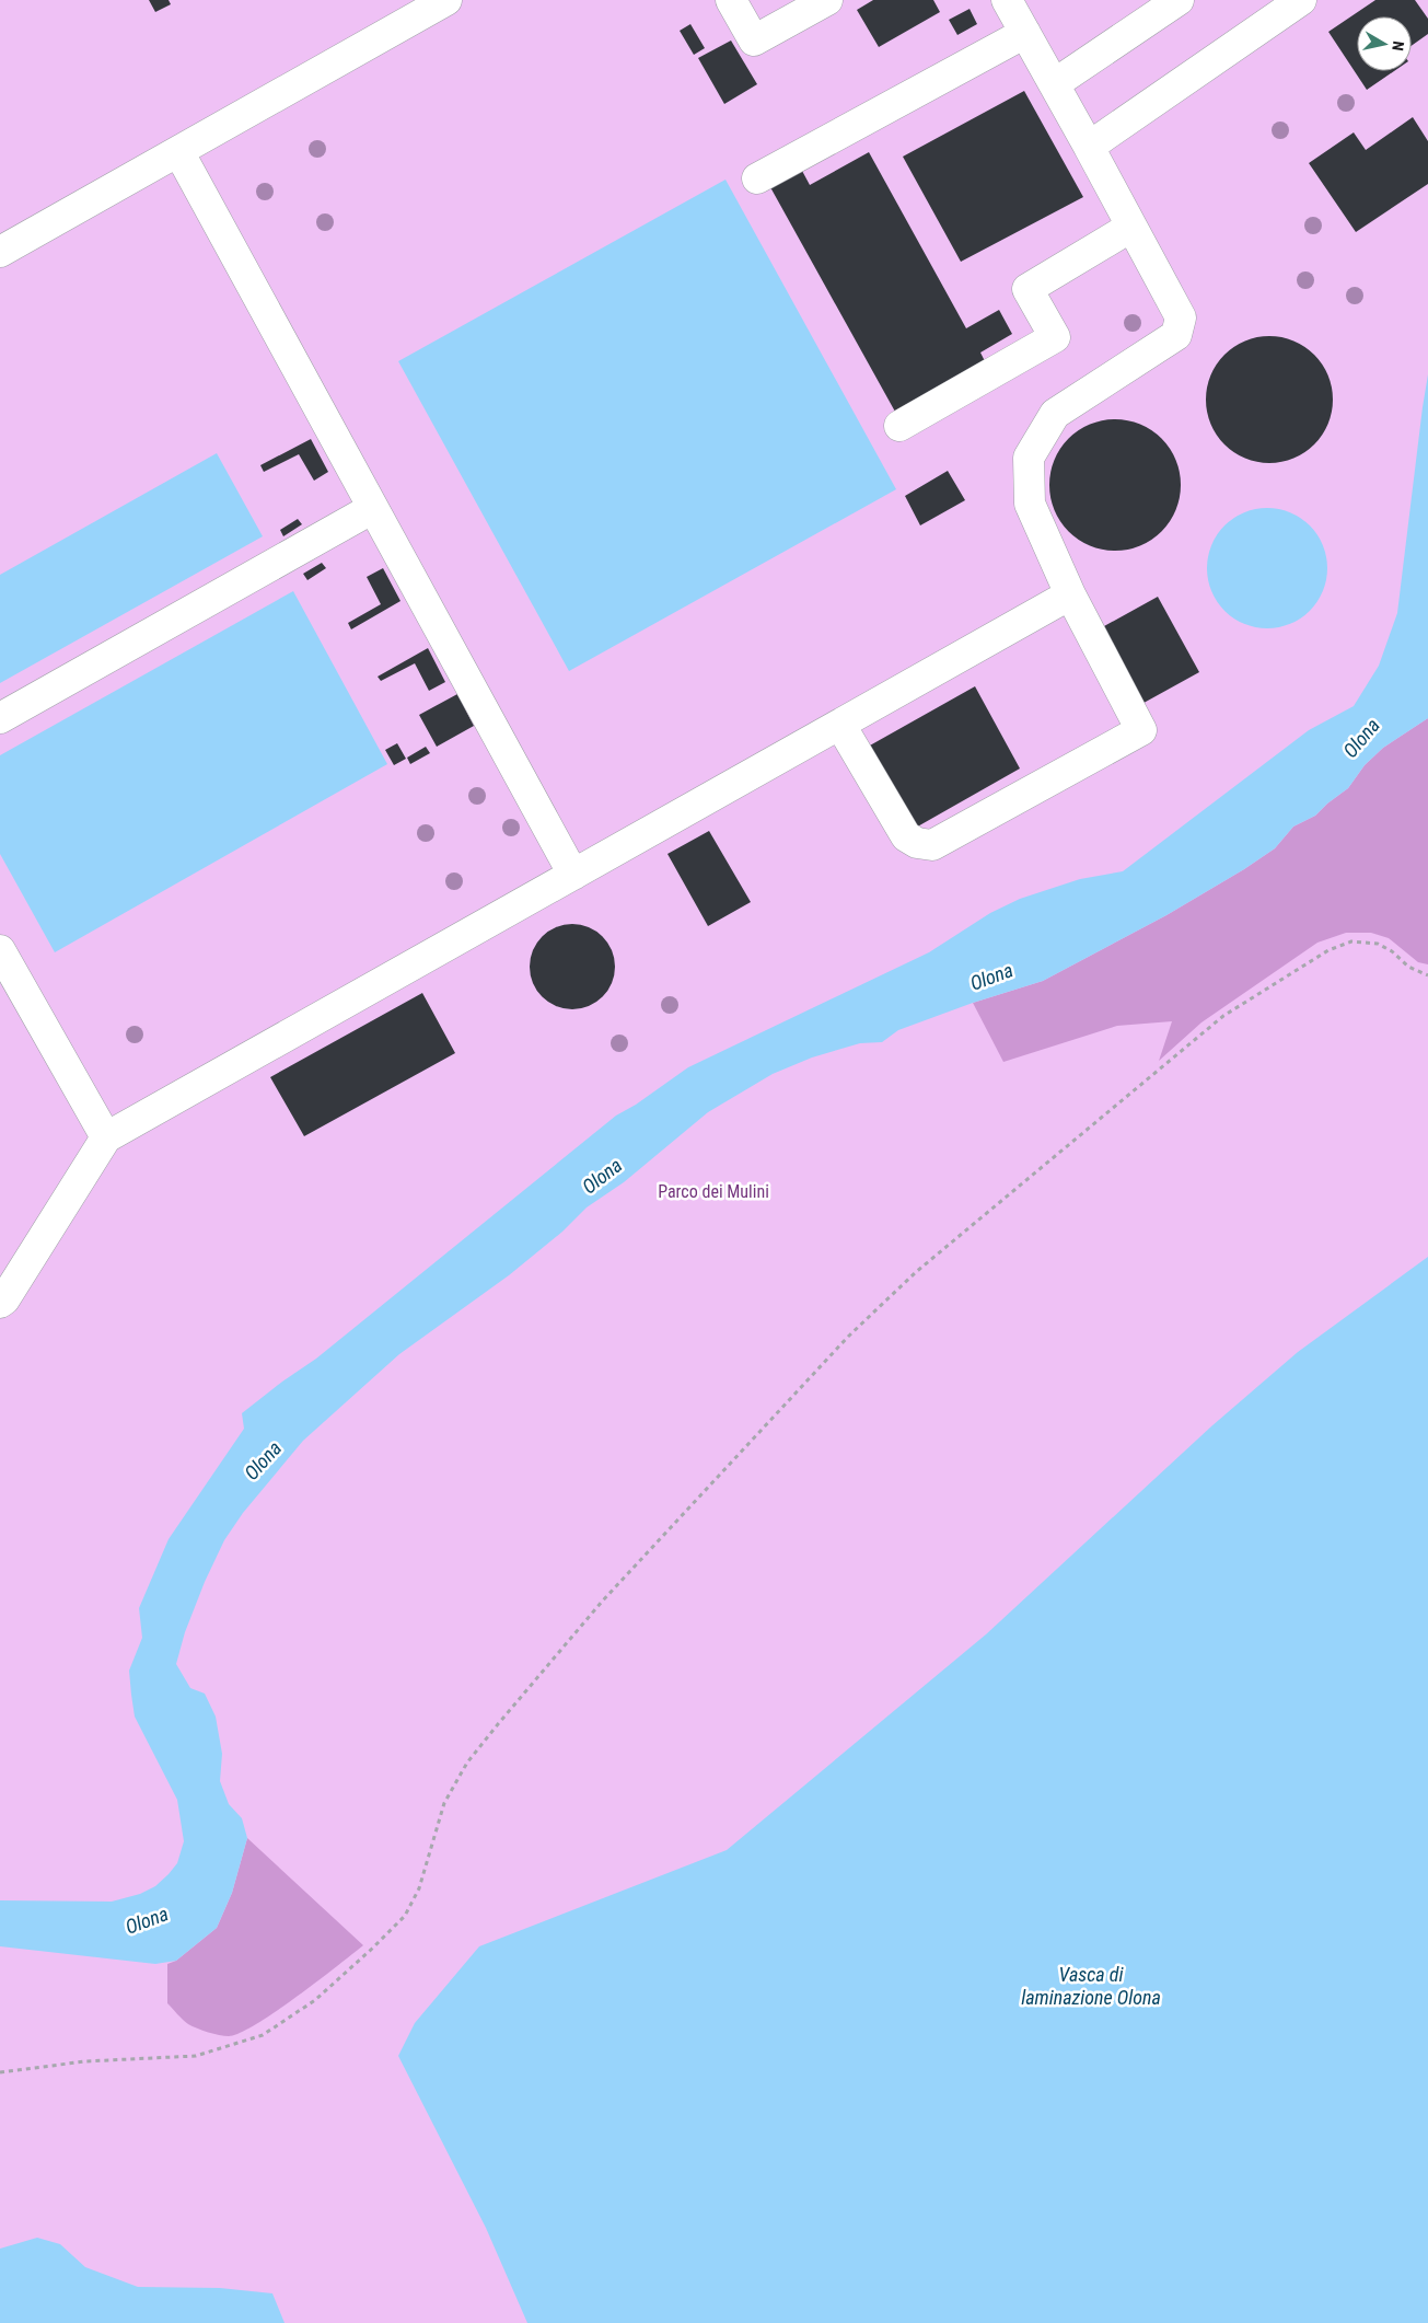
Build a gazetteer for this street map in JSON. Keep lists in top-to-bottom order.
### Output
{
  "water": ["Olona", "Vasca di laminazione Olona"],
  "parks": ["Parco dei Mulini"],
  "north": "right"
}
